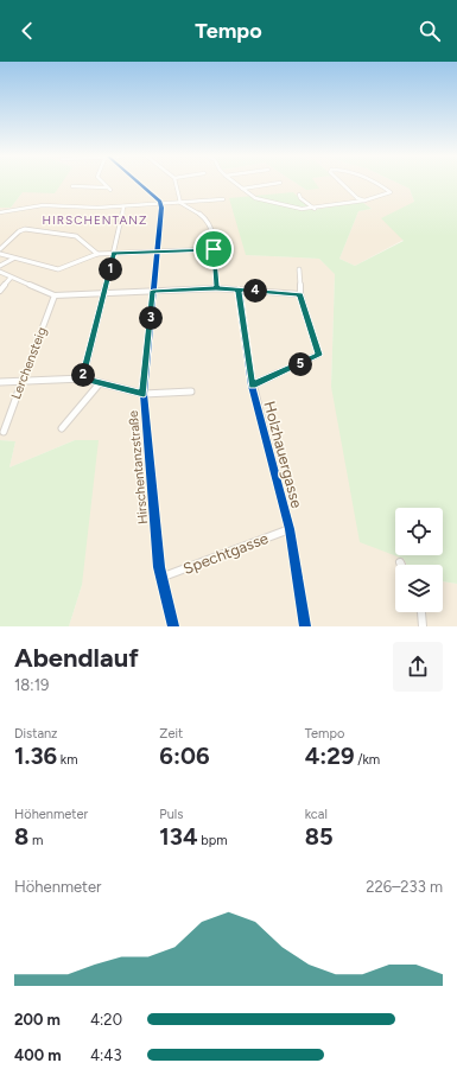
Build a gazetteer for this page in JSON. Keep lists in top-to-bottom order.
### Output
{
  "streets": {
    "street": [
      "Lerchensteig",
      "Holzhauergasse",
      "Hirschentanzstraße",
      "Spechtgasse"
    ]
  },
  "crossings": [
    ["Holzhauergasse", "Spechtgasse"],
    ["Hirschentanzstraße", "Spechtgasse"]
  ],
  "districts": ["HIRSCHENTANZ"],
  "page": {
    "header": "Tempo",
    "pins": [
      "1",
      "4",
      "3",
      "5",
      "2"
    ],
    "heading": ["Abendlauf", "18:19"],
    "stats": [
      ["Distanz", "1.36 km"],
      ["Zeit", "6:06"],
      ["Tempo", "4:29 /km"],
      ["Höhenmeter", "8 m"],
      ["Puls", "134 bpm"],
      ["kcal", "85"]
    ],
    "chart": ["Höhenmeter", "226–233 m"],
    "list": [
      {
        "name": "200 m",
        "note": "4:20"
      },
      {
        "name": "400 m",
        "note": "4:43"
      }
    ]
  }
}
